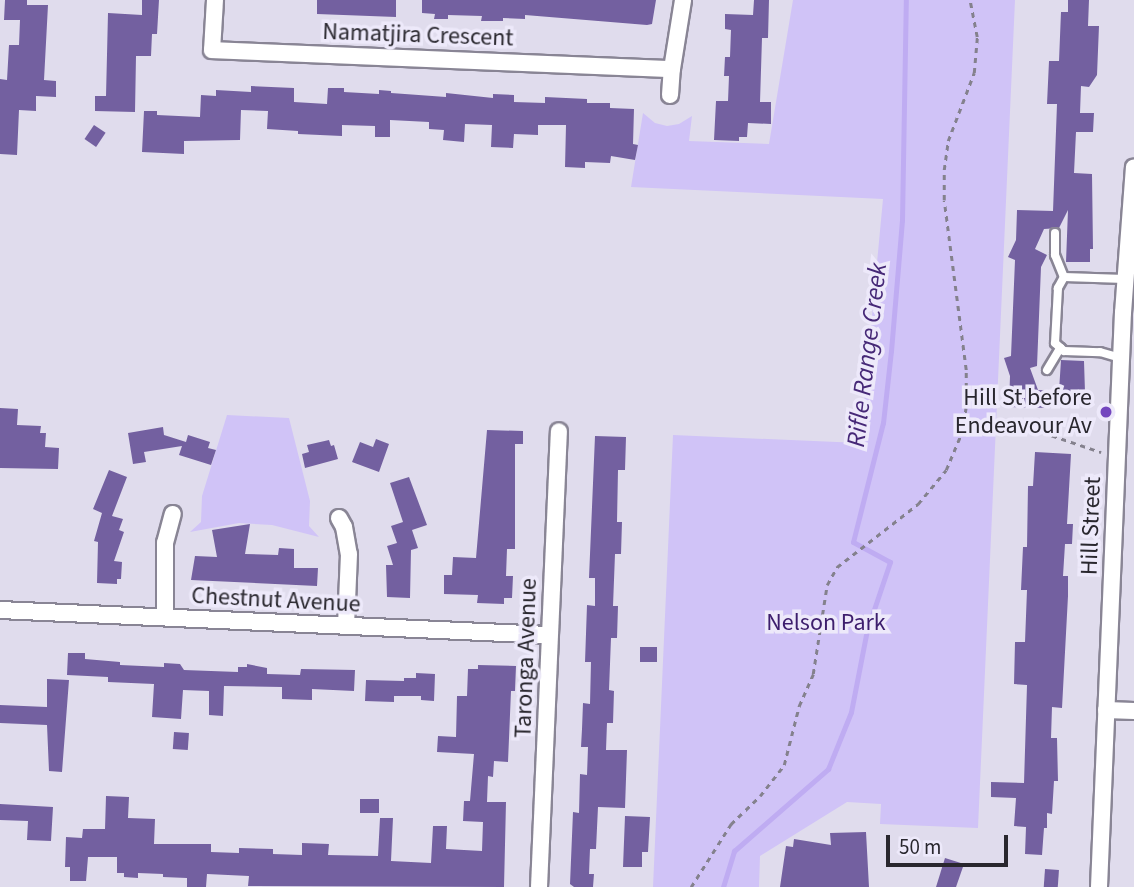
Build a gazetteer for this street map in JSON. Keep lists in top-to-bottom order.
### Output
{
  "streets": {
    "street": [
      "Namatjira Crescent",
      "Hill Street",
      "Chestnut Avenue",
      "Taronga Avenue"
    ]
  },
  "crossings": [
    ["Chestnut Avenue", "Taronga Avenue"]
  ],
  "water": ["Rifle Range Creek"],
  "parks": ["Nelson Park"],
  "places": ["Hill St before Endeavour Av"],
  "scale_bar": "50 m"
}
